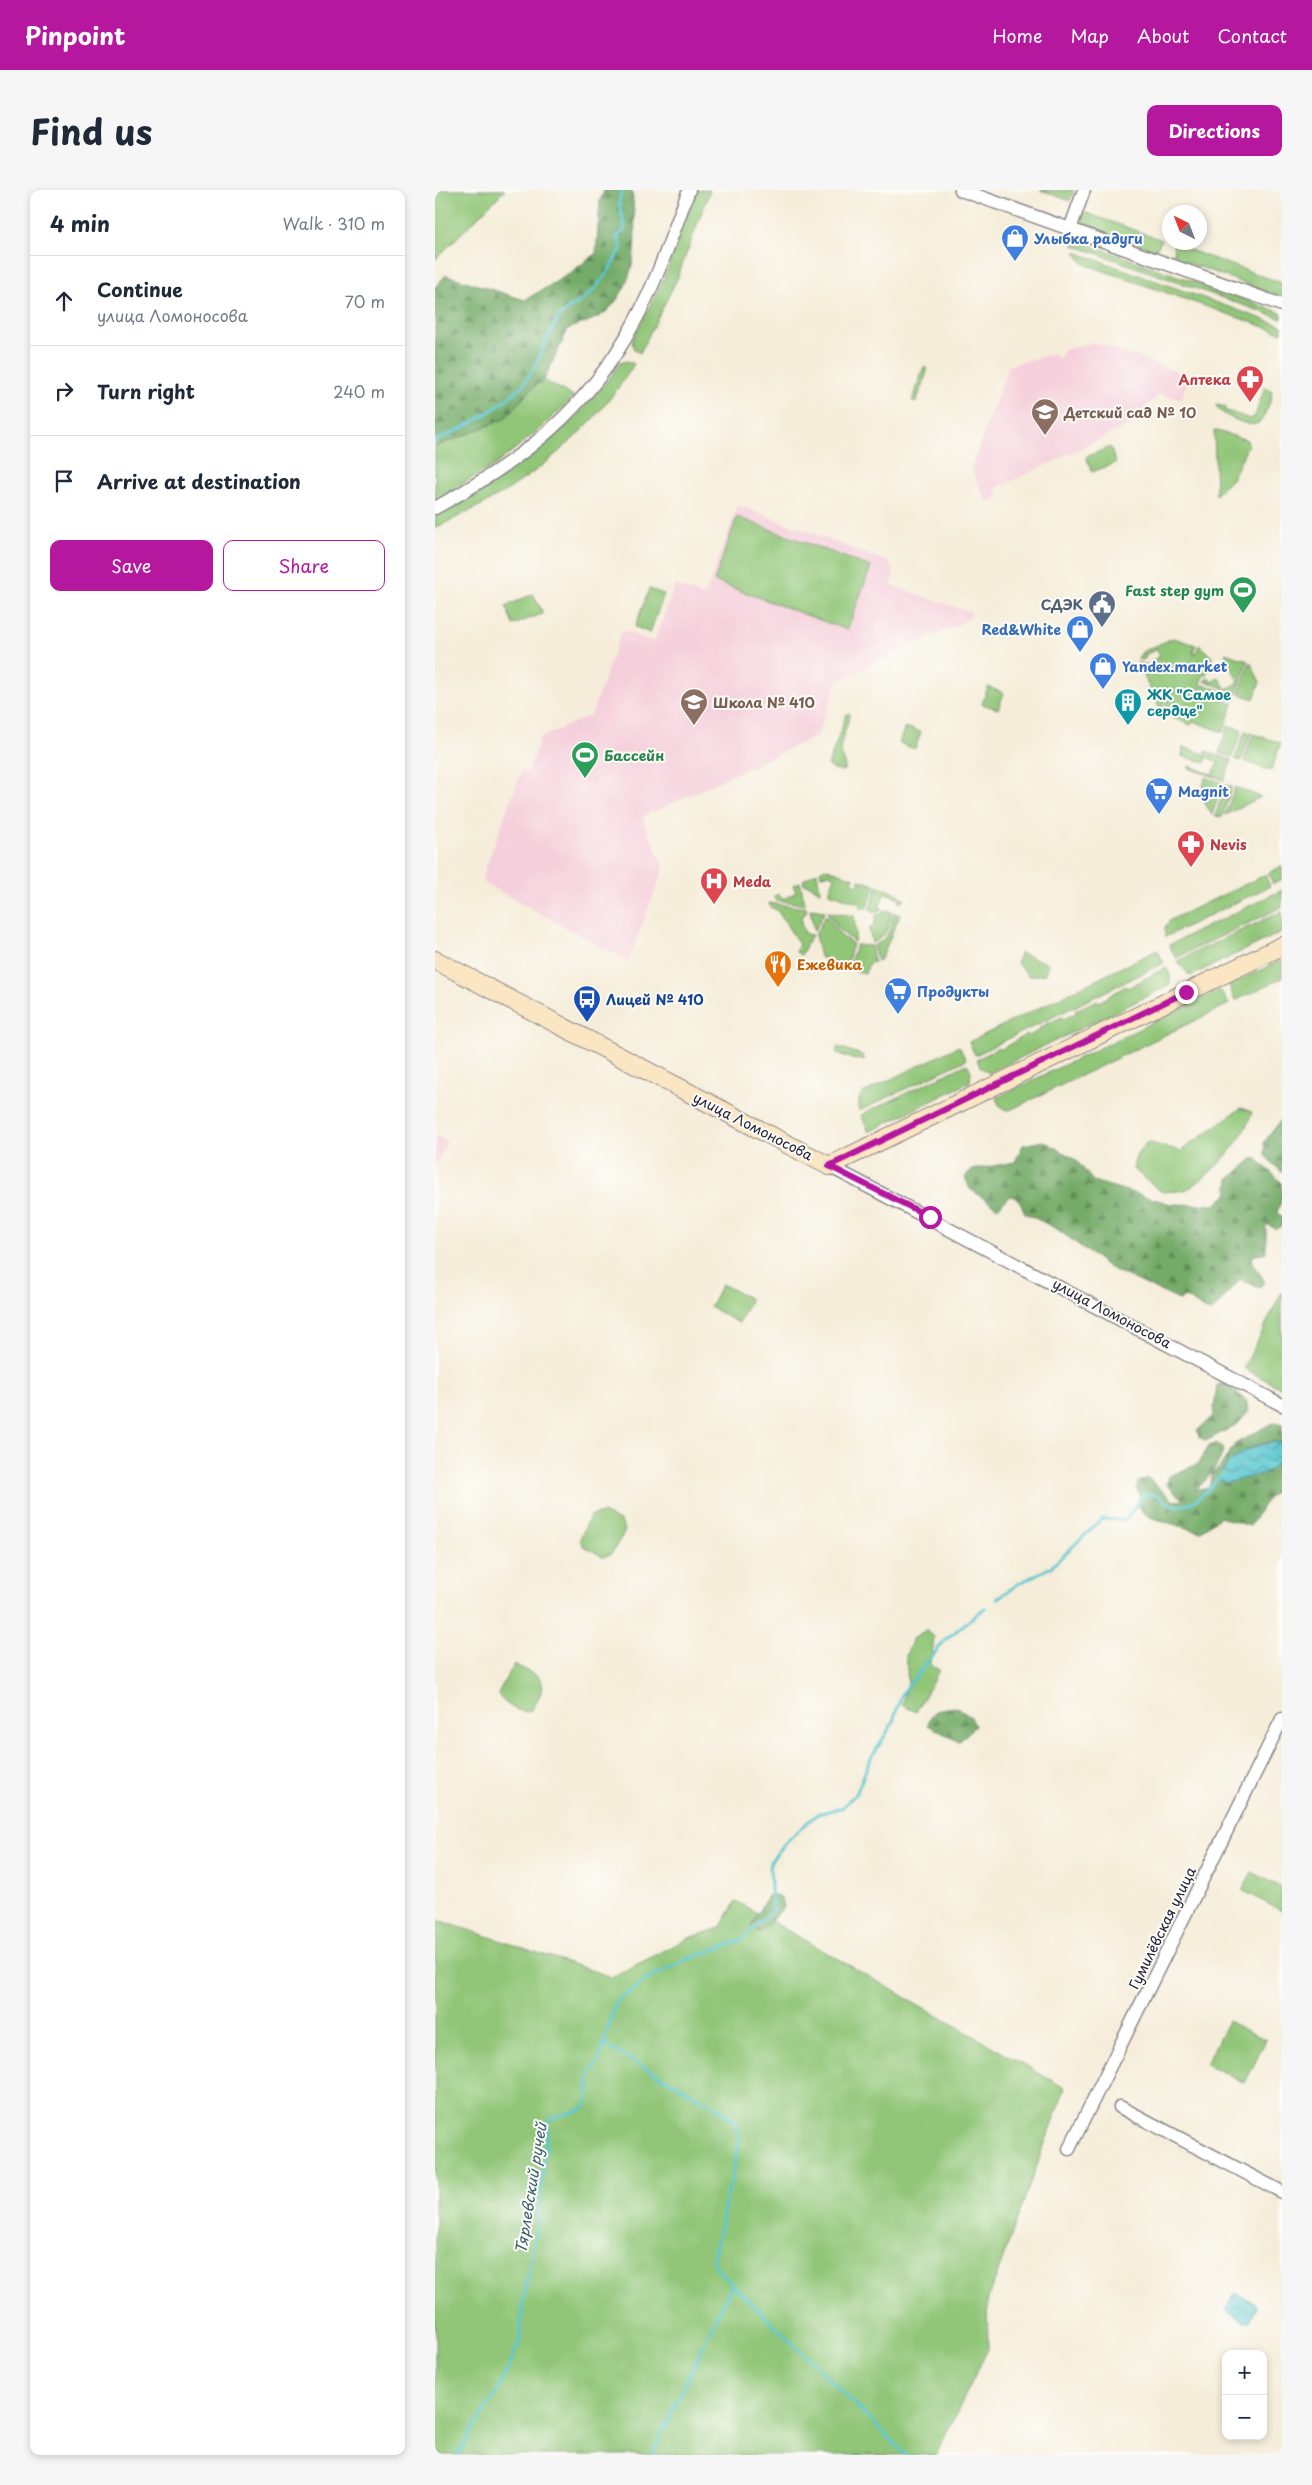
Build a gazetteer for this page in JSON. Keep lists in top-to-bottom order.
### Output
{
  "streets": {
    "street": ["улица Ломоносова", "Гумилёвская улица"]
  },
  "water": ["Тярлевский ручей"],
  "places": {
    "shop": ["Улыбка радуги", "Red&White", "Yandex.market"],
    "pharmacy": ["Аптека", "Nevis"],
    "school or university": ["Детский сад № 10", "Школа № 410"],
    "sports": ["Fast step gym", "Бассейн"],
    "public building": ["СДЭК"],
    "building": ["ЖК \"Самое сердце\""],
    "supermarket": ["Magnit", "Продукты"],
    "hospital": ["Meda"],
    "restaurant": ["Ежевика"],
    "bus stop": ["Лицей № 410"]
  },
  "north": "top left",
  "page": {
    "header": "Pinpoint",
    "nav": [
      "Home",
      "Map",
      "About",
      "Contact"
    ],
    "title": "Find us",
    "buttons": [
      "Directions",
      ["Save", "Share"]
    ],
    "heading": ["4 min", "Walk · 310 m"],
    "list": [
      ["Continue", "улица Ломоносова", "70 m"],
      ["Turn right", "240 m"],
      "Arrive at destination"
    ],
    "map_buttons": ["+", "−"]
  }
}
